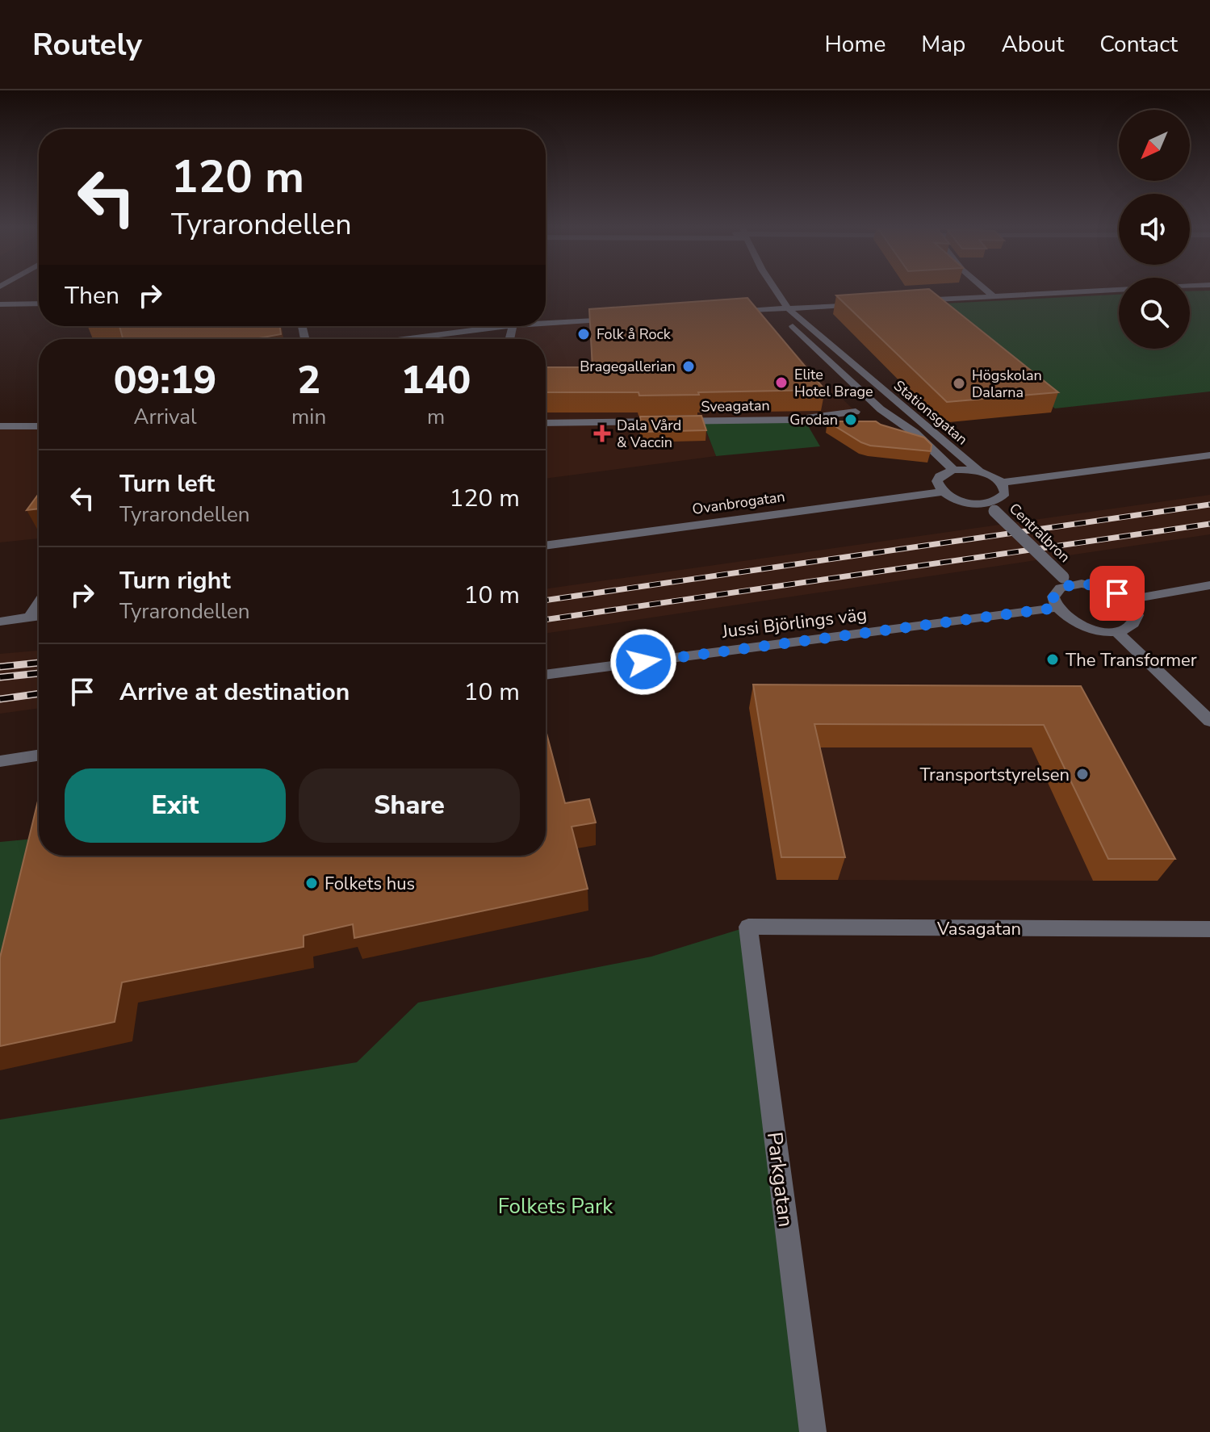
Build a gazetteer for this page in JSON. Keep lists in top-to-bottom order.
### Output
{
  "streets": {
    "street": [
      "Sveagatan",
      "Stationsgatan",
      "Ovanbrogatan",
      "Centralbron",
      "Jussi Björlings väg",
      "Vasagatan",
      "Parkgatan"
    ]
  },
  "crossings": [
    ["Vasagatan", "Parkgatan"]
  ],
  "parks": ["Folkets Park"],
  "places": {
    "other": [
      "Folk å Rock",
      "Bragegallerian",
      "Elite Hotel Brage",
      "Högskolan Dalarna",
      "Grodan",
      "The Transformer",
      "Transportstyrelsen",
      "Folkets hus"
    ],
    "health": ["Dala Vård & Vaccin"]
  },
  "north": "bottom left",
  "page": {
    "header": "Routely",
    "nav": [
      "Home",
      "Map",
      "About",
      "Contact"
    ],
    "turn": ["120 m", "Tyrarondellen"],
    "then": "Then",
    "eta": [
      "09:19",
      "Arrival",
      "2",
      "min",
      "140",
      "m"
    ],
    "list": [
      {
        "name": "Turn left",
        "note": "Tyrarondellen",
        "value": "120 m"
      },
      {
        "name": "Turn right",
        "note": "Tyrarondellen",
        "value": "10 m"
      },
      {
        "name": "Arrive at destination",
        "value": "10 m"
      }
    ],
    "buttons": ["Exit", "Share"]
  }
}
